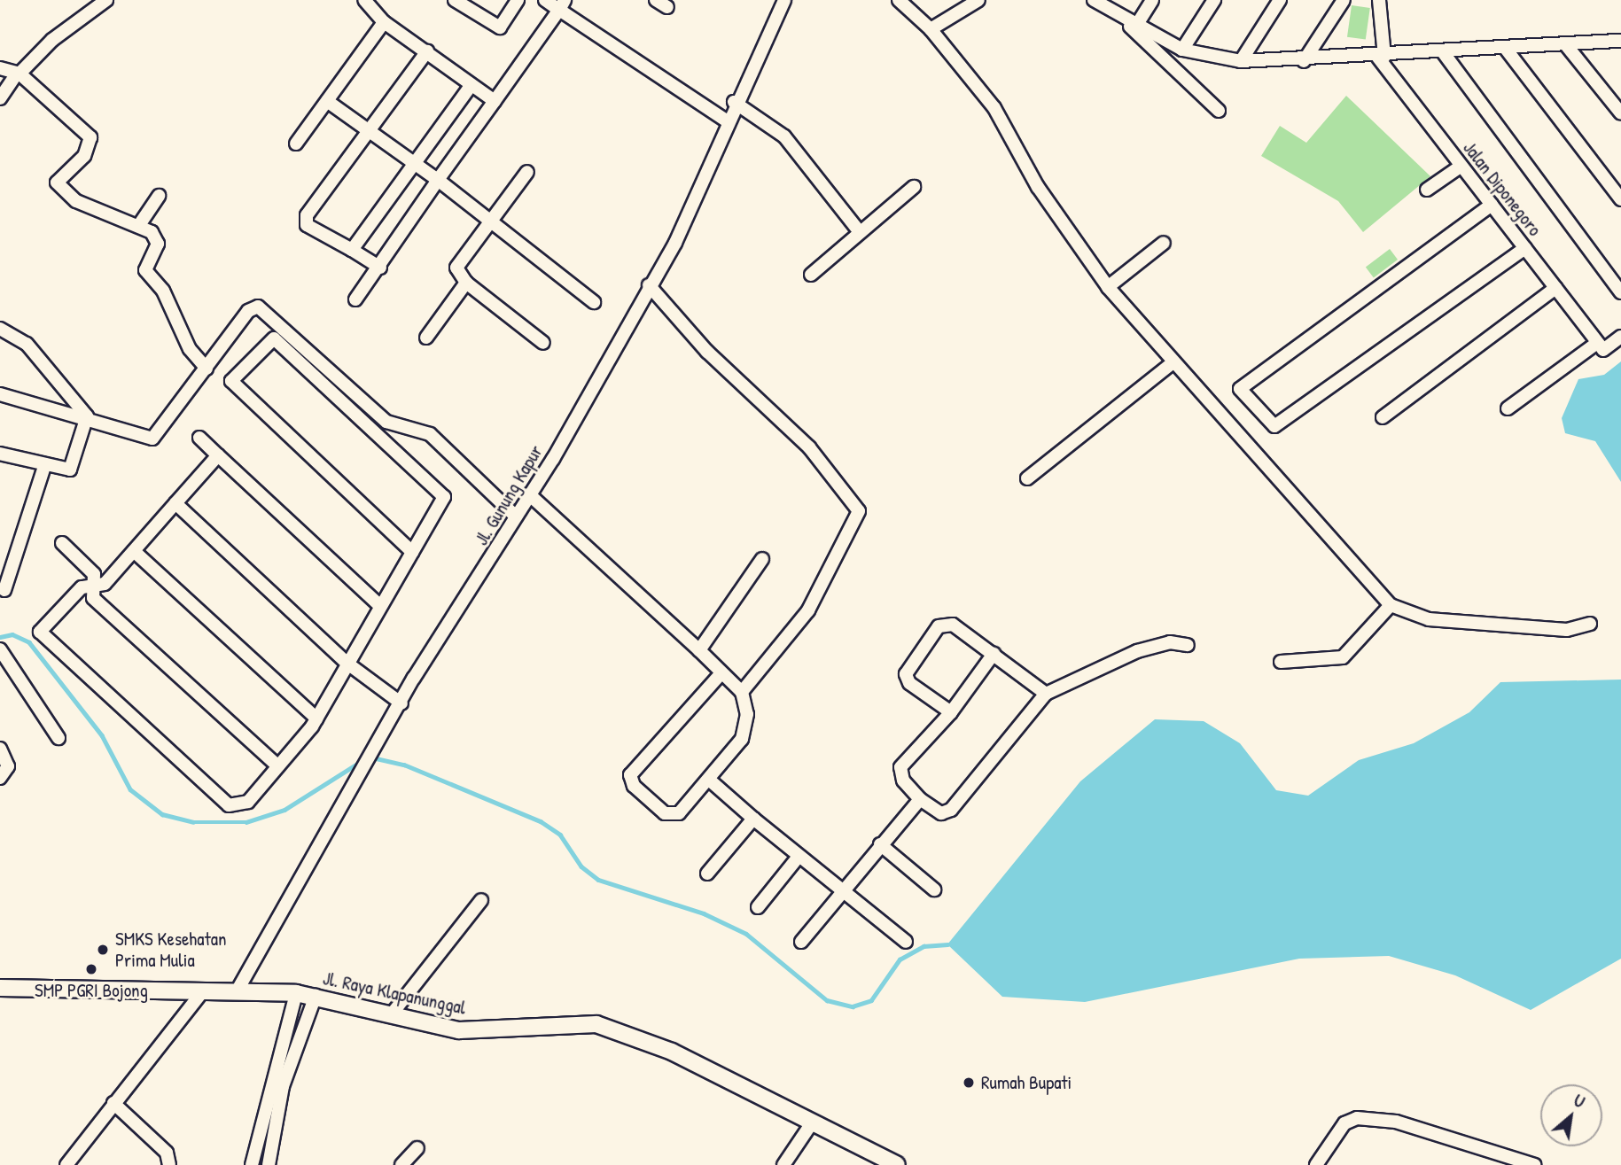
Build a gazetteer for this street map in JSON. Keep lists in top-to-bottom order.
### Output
{
  "streets": {
    "street": ["Jalan Diponegoro", "Jl. Gunung Kapur", "Jl. Raya Klapanunggal"]
  },
  "crossings": [
    ["Jl. Gunung Kapur", "Jl. Raya Klapanunggal"]
  ],
  "places": ["SMKS Kesehatan Prima Mulia", "SMP PGRI Bojong", "Rumah Bupati"],
  "north": "top right"
}
